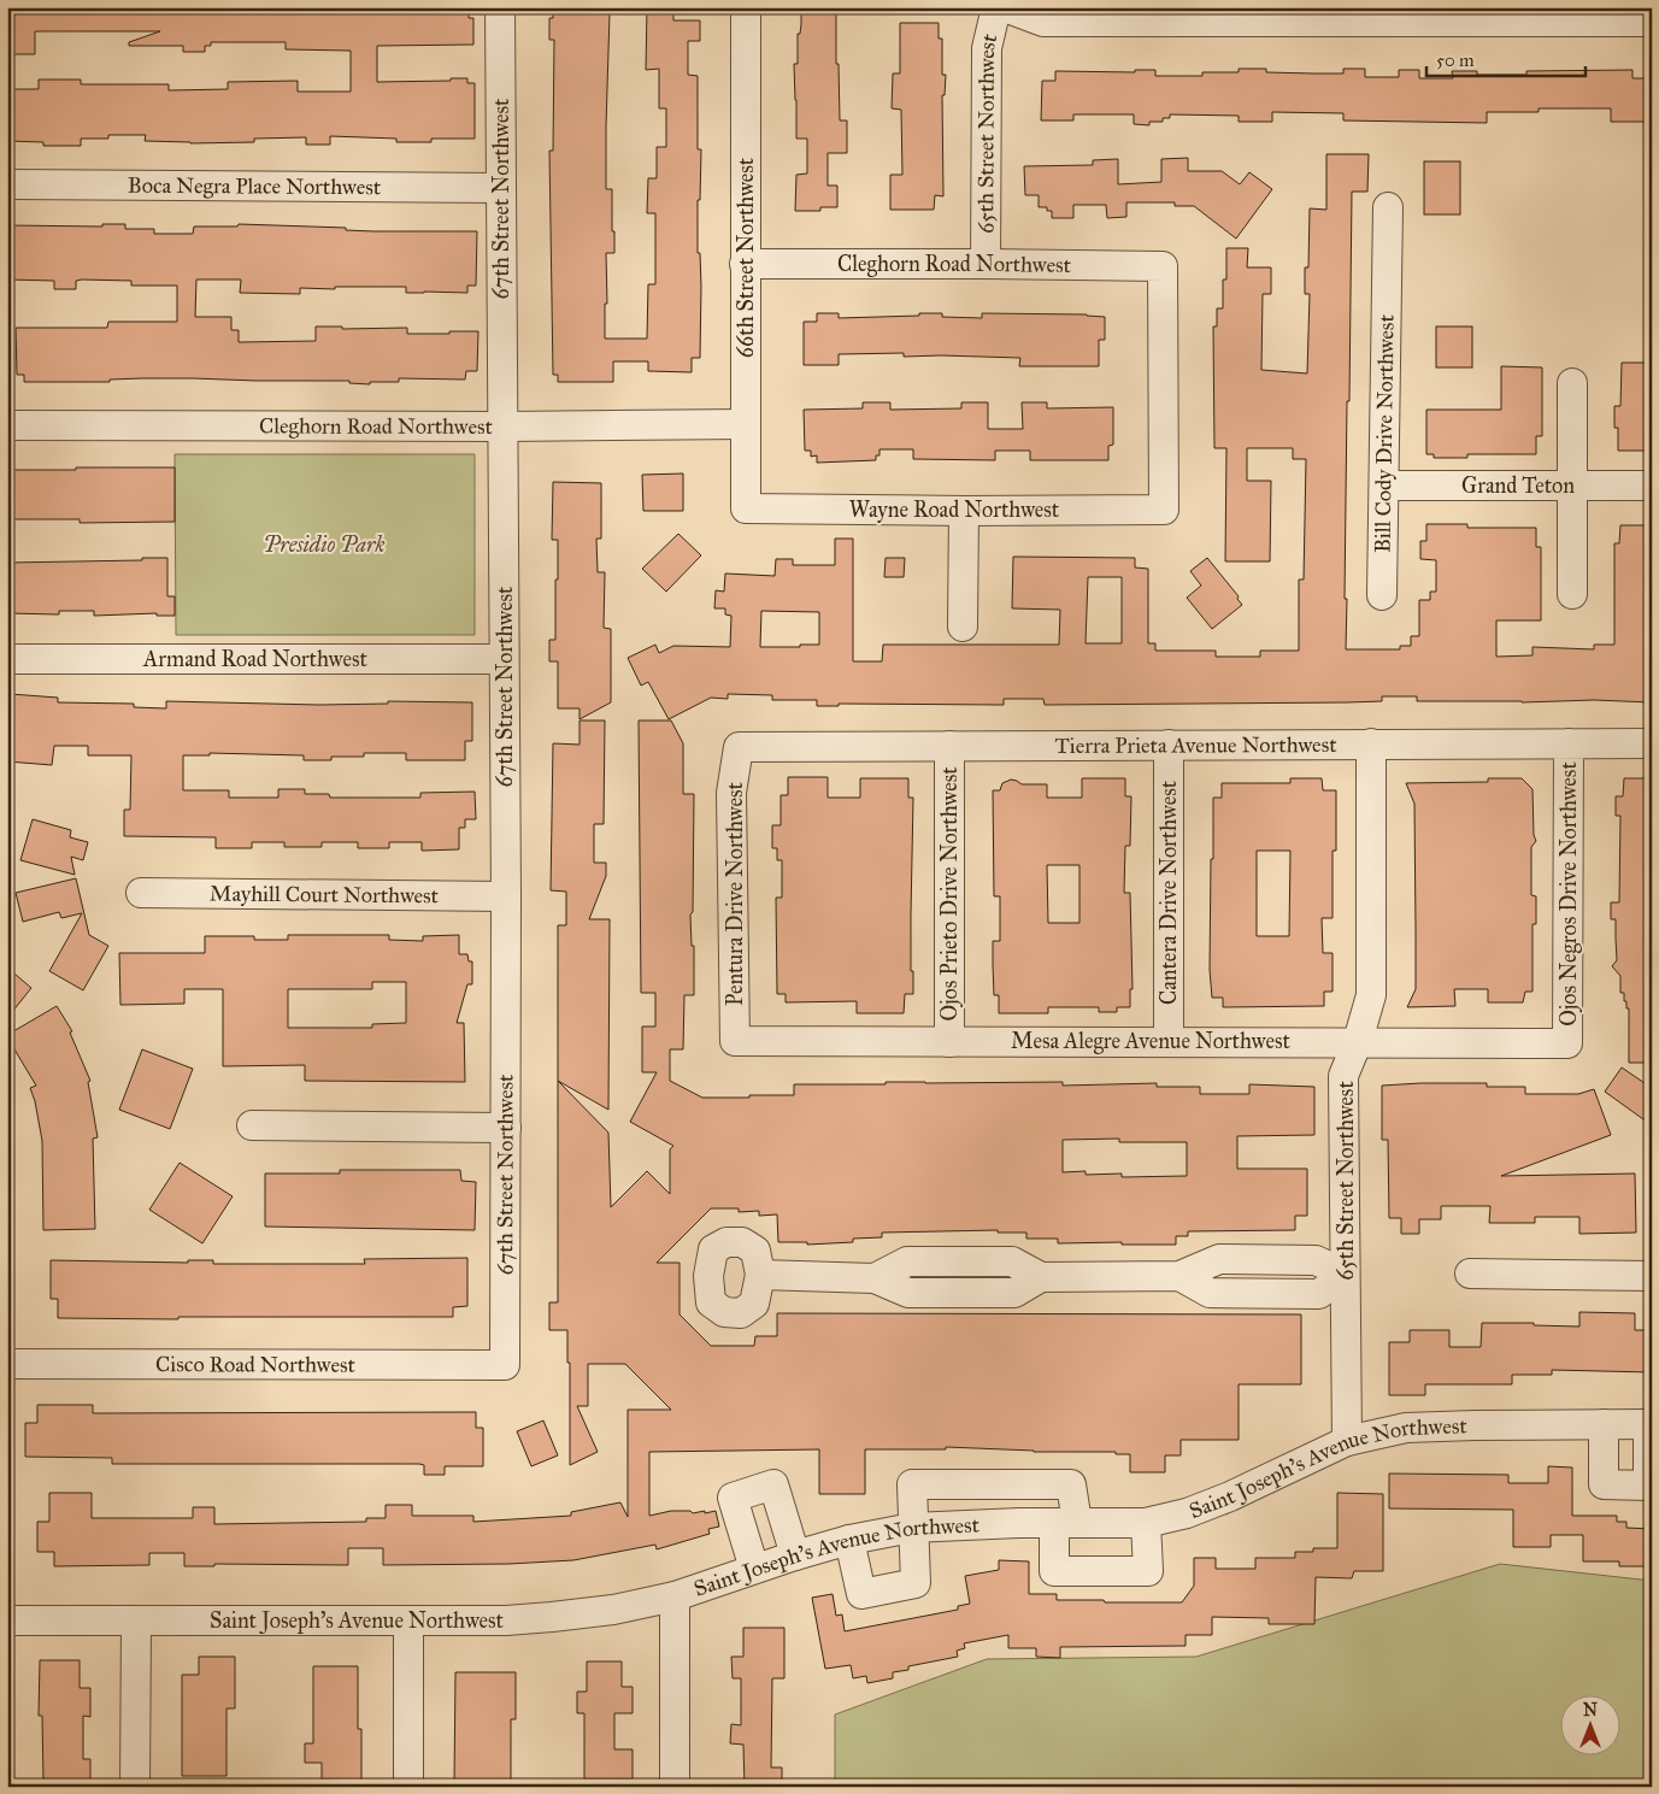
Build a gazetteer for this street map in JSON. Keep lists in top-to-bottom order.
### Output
{
  "streets": {
    "street": [
      "65th Street Northwest",
      "Boca Negra Place Northwest",
      "67th Street Northwest",
      "66th Street Northwest",
      "Cleghorn Road Northwest",
      "Bill Cody Drive Northwest",
      "Grand Teton",
      "Wayne Road Northwest",
      "Armand Road Northwest",
      "Tierra Prieta Avenue Northwest",
      "Cantera Drive Northwest",
      "Mayhill Court Northwest",
      "Pentura Drive Northwest",
      "Ojos Prieto Drive Northwest",
      "Ojos Negros Drive Northwest",
      "Mesa Alegre Avenue Northwest",
      "Cisco Road Northwest",
      "Saint Joseph's Avenue Northwest"
    ]
  },
  "crossings": [
    ["65th Street Northwest", "Cleghorn Road Northwest"],
    ["65th Street Northwest", "Tierra Prieta Avenue Northwest"],
    ["65th Street Northwest", "Mesa Alegre Avenue Northwest"],
    ["65th Street Northwest", "Saint Joseph's Avenue Northwest"],
    ["Boca Negra Place Northwest", "67th Street Northwest"],
    ["67th Street Northwest", "Cleghorn Road Northwest"],
    ["67th Street Northwest", "Armand Road Northwest"],
    ["67th Street Northwest", "Mayhill Court Northwest"],
    ["67th Street Northwest", "Cisco Road Northwest"],
    ["66th Street Northwest", "Cleghorn Road Northwest"],
    ["66th Street Northwest", "Wayne Road Northwest"],
    ["Cleghorn Road Northwest", "Wayne Road Northwest"],
    ["Bill Cody Drive Northwest", "Grand Teton"],
    ["Tierra Prieta Avenue Northwest", "Cantera Drive Northwest"],
    ["Tierra Prieta Avenue Northwest", "Pentura Drive Northwest"],
    ["Tierra Prieta Avenue Northwest", "Ojos Prieto Drive Northwest"],
    ["Tierra Prieta Avenue Northwest", "Ojos Negros Drive Northwest"],
    ["Cantera Drive Northwest", "Mesa Alegre Avenue Northwest"],
    ["Pentura Drive Northwest", "Mesa Alegre Avenue Northwest"],
    ["Ojos Prieto Drive Northwest", "Mesa Alegre Avenue Northwest"],
    ["Ojos Negros Drive Northwest", "Mesa Alegre Avenue Northwest"]
  ],
  "parks": ["Presidio Park"],
  "scale_bar": "50 m",
  "north": "top"
}
